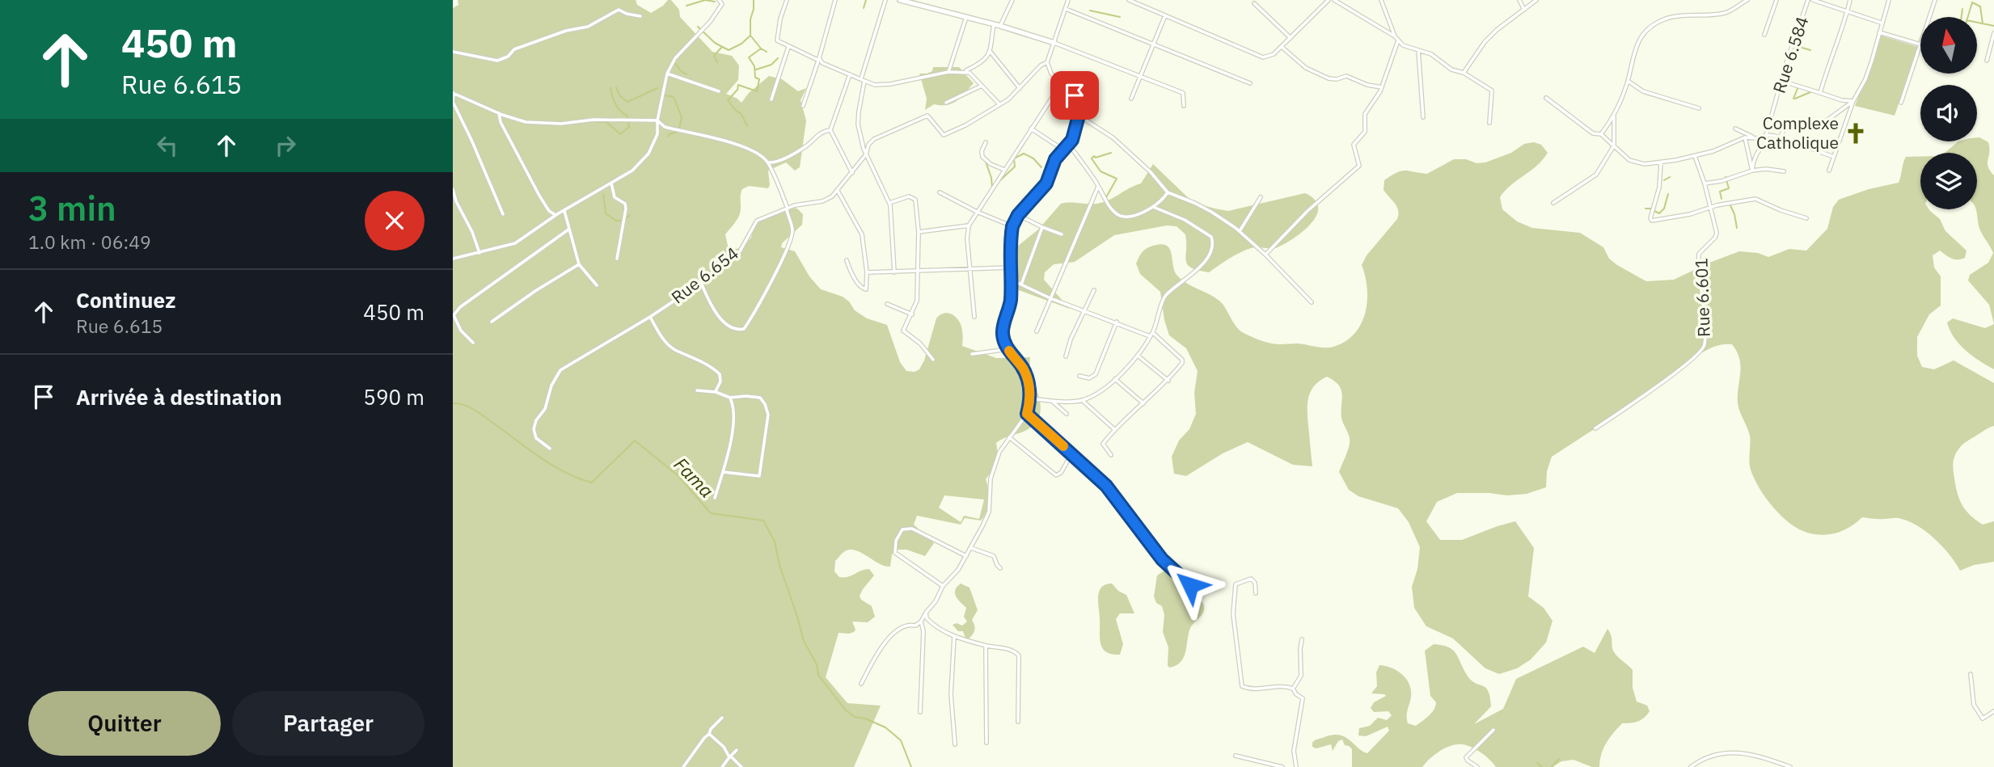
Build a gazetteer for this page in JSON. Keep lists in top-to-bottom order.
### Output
{
  "streets": {
    "street": ["Rue 6.584", "Rue 6.654", "Rue 6.601"]
  },
  "water": ["Fama"],
  "places": {
    "church": ["Complexe Catholique"]
  },
  "north": "top",
  "page": {
    "turn": ["450 m", "Rue 6.615"],
    "heading": ["3 min", "1.0 km · 06:49"],
    "list": [
      {
        "name": "Continuez",
        "note": "Rue 6.615",
        "value": "450 m"
      },
      {
        "name": "Arrivée à destination",
        "value": "590 m"
      }
    ],
    "buttons": ["Quitter", "Partager"]
  }
}
